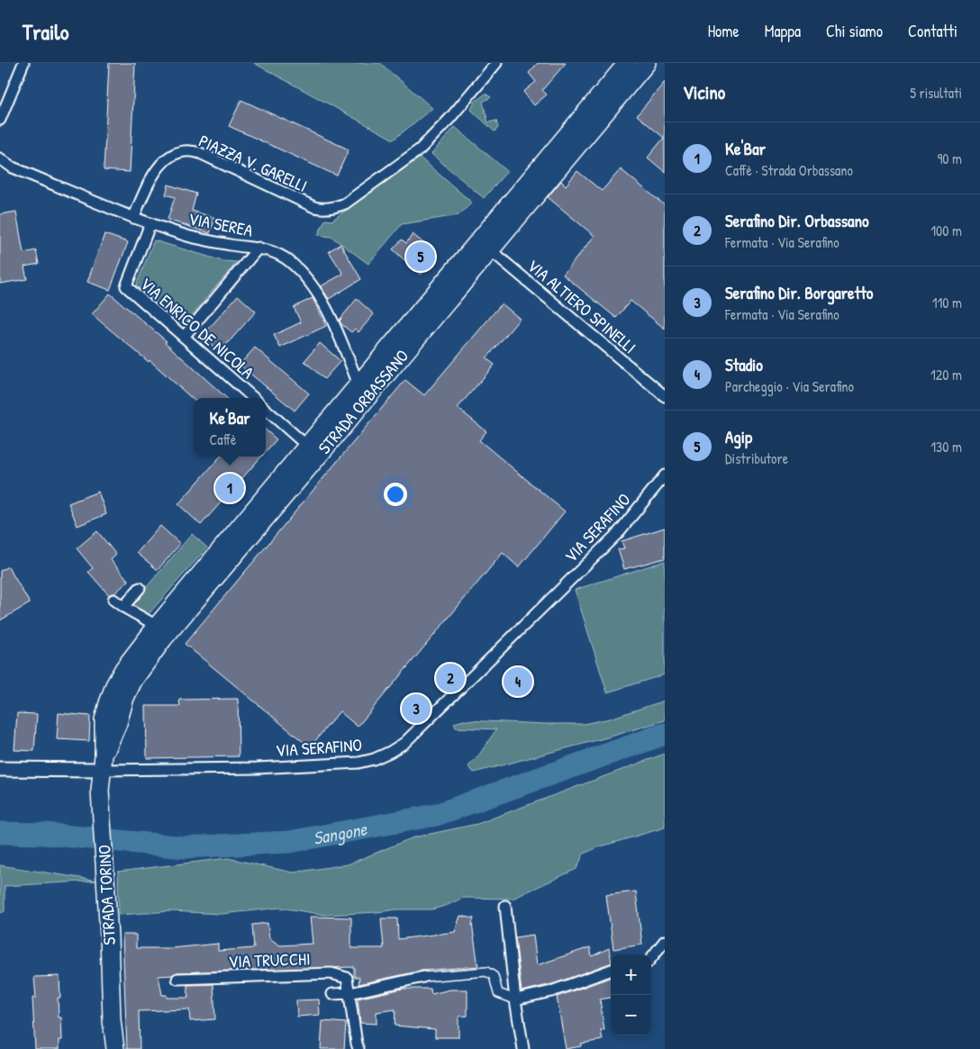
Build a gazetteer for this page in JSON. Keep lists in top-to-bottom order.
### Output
{
  "streets": {
    "main road": ["STRADA ORBASSANO", "STRADA TORINO"],
    "street": [
      "PIAZZA V. GARELLI",
      "VIA SEREA",
      "VIA ALTIERO SPINELLI",
      "VIA ENRICO DE NICOLA",
      "VIA SERAFINO",
      "VIA TRUCCHI"
    ]
  },
  "crossings": [
    ["PIAZZA V. GARELLI", "VIA SEREA"],
    ["VIA SEREA", "VIA ENRICO DE NICOLA"],
    ["VIA SEREA", "STRADA ORBASSANO"],
    ["VIA ALTIERO SPINELLI", "STRADA ORBASSANO"],
    ["STRADA ORBASSANO", "VIA SERAFINO"],
    ["STRADA ORBASSANO", "STRADA TORINO"],
    ["VIA SERAFINO", "STRADA TORINO"]
  ],
  "water": ["Sangone"],
  "page": {
    "header": "Trailo",
    "nav": [
      "Home",
      "Mappa",
      "Chi siamo",
      "Contatti"
    ],
    "heading": ["Vicino", "5 risultati"],
    "list": [
      {
        "mark": "1",
        "name": "Ke'Bar",
        "note": "Caffè · Strada Orbassano",
        "value": "90 m"
      },
      {
        "mark": "2",
        "name": "Serafino Dir. Orbassano",
        "note": "Fermata · Via Serafino",
        "value": "100 m"
      },
      {
        "mark": "3",
        "name": "Serafino Dir. Borgaretto",
        "note": "Fermata · Via Serafino",
        "value": "110 m"
      },
      {
        "mark": "4",
        "name": "Stadio",
        "note": "Parcheggio · Via Serafino",
        "value": "120 m"
      },
      {
        "mark": "5",
        "name": "Agip",
        "note": "Distributore",
        "value": "130 m"
      }
    ],
    "pins": [
      "5",
      "1",
      "2",
      "4",
      "3"
    ],
    "popup": ["Ke'Bar", "Caffè"],
    "map_buttons": ["+", "−"]
  }
}
